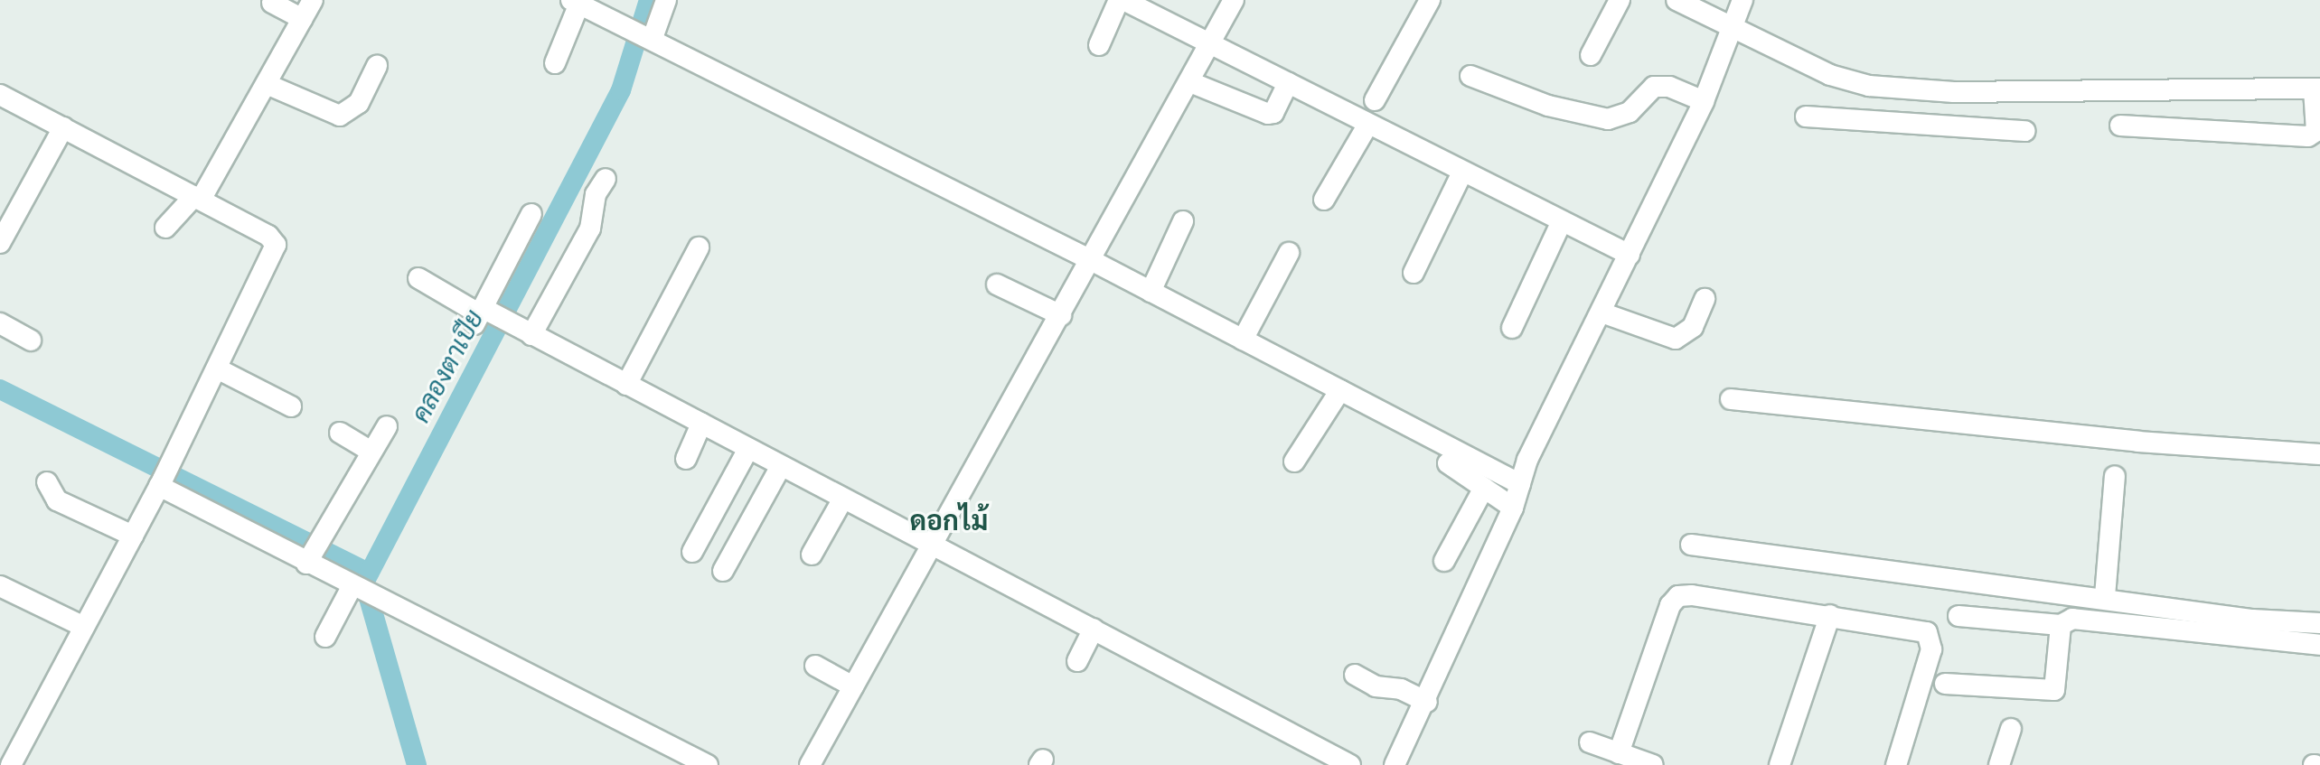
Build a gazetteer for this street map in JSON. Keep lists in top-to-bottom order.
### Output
{
  "districts": ["ดอกไม้"],
  "water": ["คลองตาเปีย"]
}
